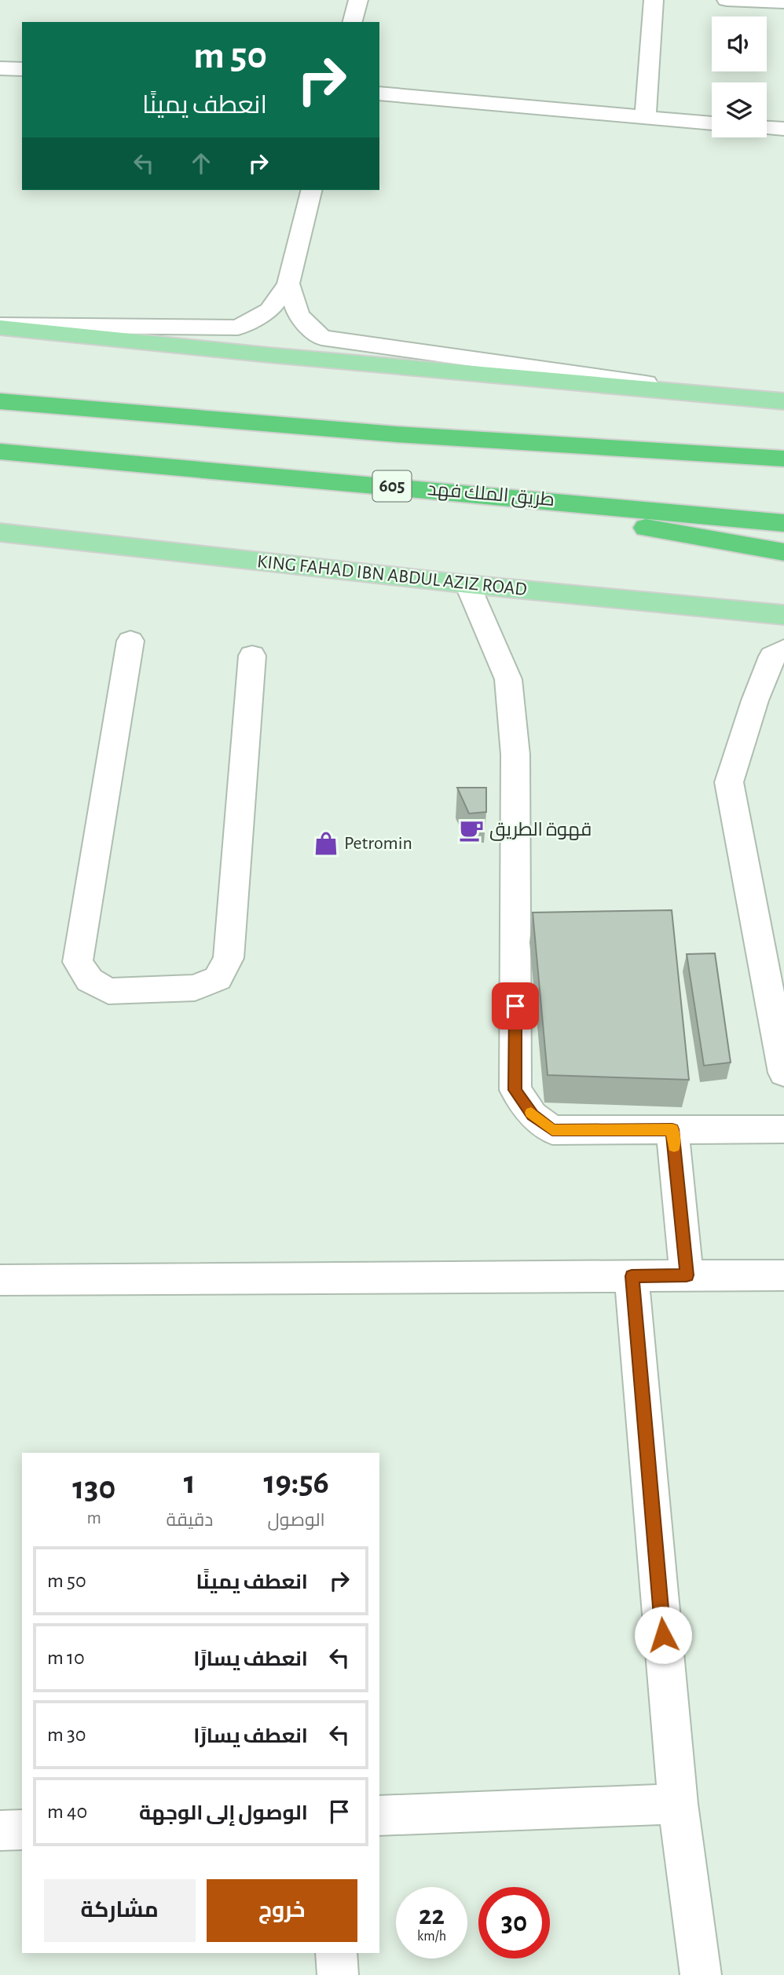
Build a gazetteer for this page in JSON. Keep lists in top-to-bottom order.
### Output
{
  "streets": {
    "highway": ["605", "طريق الملك فهد"],
    "main road": ["KING FAHAD IBN ABDUL AZIZ ROAD"]
  },
  "places": {
    "cafe": ["قهوة الطريق"],
    "shop": ["Petromin"]
  },
  "page": {
    "turn": ["50 m", "انعطف يمينًا"],
    "eta": [
      "19:56",
      "الوصول",
      "1",
      "دقيقة",
      "130",
      "m"
    ],
    "list": [
      {
        "name": "انعطف يمينًا",
        "value": "50 m"
      },
      {
        "name": "انعطف يسارًا",
        "value": "10 m"
      },
      {
        "name": "انعطف يسارًا",
        "value": "30 m"
      },
      {
        "name": "الوصول إلى الوجهة",
        "value": "40 m"
      }
    ],
    "buttons": ["خروج", "مشاركة"],
    "speed": "22 km/h",
    "limit": "30"
  }
}
